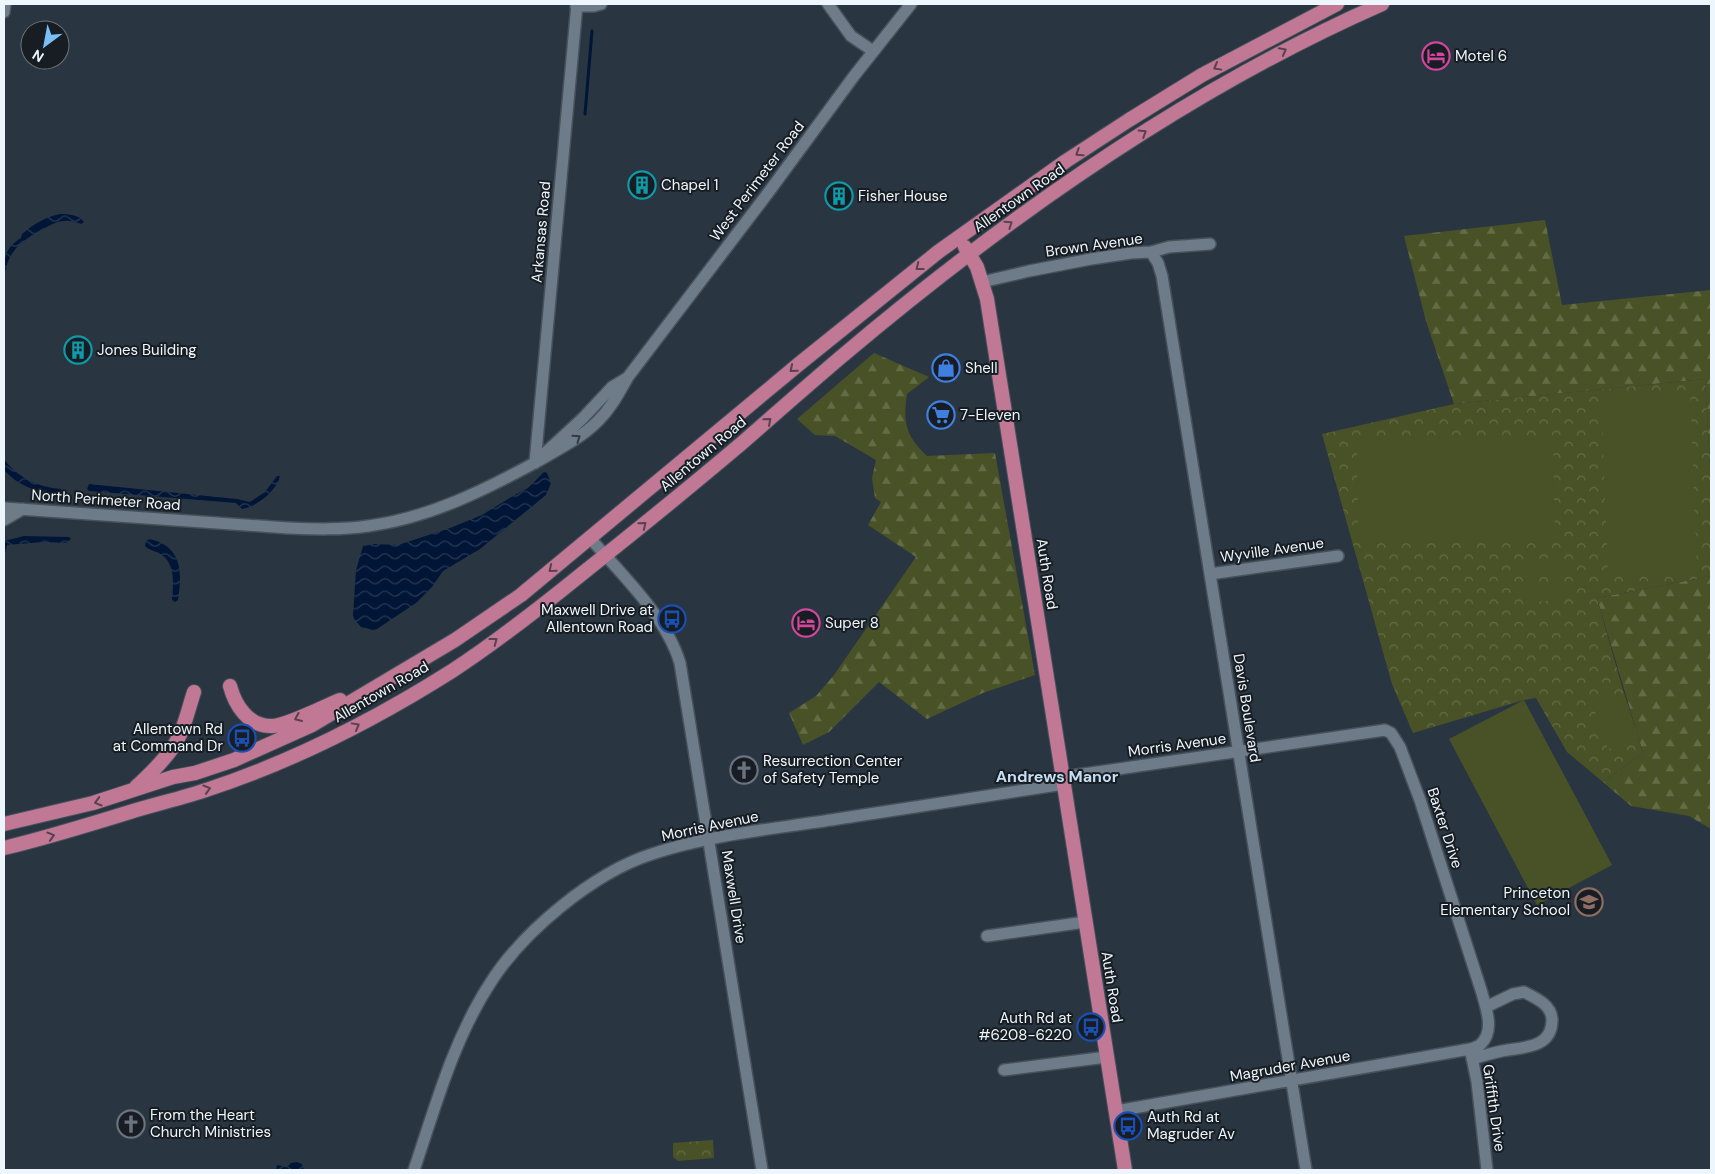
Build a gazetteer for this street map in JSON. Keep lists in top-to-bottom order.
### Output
{
  "streets": {
    "main road": ["Allentown Road", "Auth Road"],
    "street": [
      "West Perimeter Road",
      "Arkansas Road",
      "Brown Avenue",
      "North Perimeter Road",
      "Wyville Avenue",
      "Davis Boulevard",
      "Morris Avenue",
      "Baxter Drive",
      "Maxwell Drive",
      "Magruder Avenue",
      "Griffith Drive"
    ]
  },
  "crossings": [
    ["West Perimeter Road", "Arkansas Road"],
    ["West Perimeter Road", "North Perimeter Road"],
    ["Allentown Road", "Auth Road"],
    ["Allentown Road", "Maxwell Drive"],
    ["Brown Avenue", "Auth Road"],
    ["Brown Avenue", "Davis Boulevard"],
    ["Wyville Avenue", "Davis Boulevard"],
    ["Auth Road", "Morris Avenue"],
    ["Auth Road", "Magruder Avenue"],
    ["Davis Boulevard", "Morris Avenue"],
    ["Davis Boulevard", "Magruder Avenue"],
    ["Morris Avenue", "Baxter Drive"],
    ["Morris Avenue", "Maxwell Drive"],
    ["Baxter Drive", "Magruder Avenue"],
    ["Baxter Drive", "Griffith Drive"],
    ["Magruder Avenue", "Griffith Drive"]
  ],
  "districts": ["Andrews Manor"],
  "places": {
    "hotel": ["Motel 6", "Super 8"],
    "building": ["Chapel 1", "Fisher House", "Jones Building"],
    "shop": ["Shell"],
    "supermarket": ["7-Eleven"],
    "bus stop": [
      "Maxwell Drive at Allentown Road",
      "Allentown Rd at Command Dr",
      "Auth Rd at #6208-6220",
      "Auth Rd at Magruder Av"
    ],
    "church": ["Resurrection Center of Safety Temple", "From the Heart Church Ministries"],
    "school or university": ["Princeton Elementary School"]
  },
  "north": "bottom left"
}
